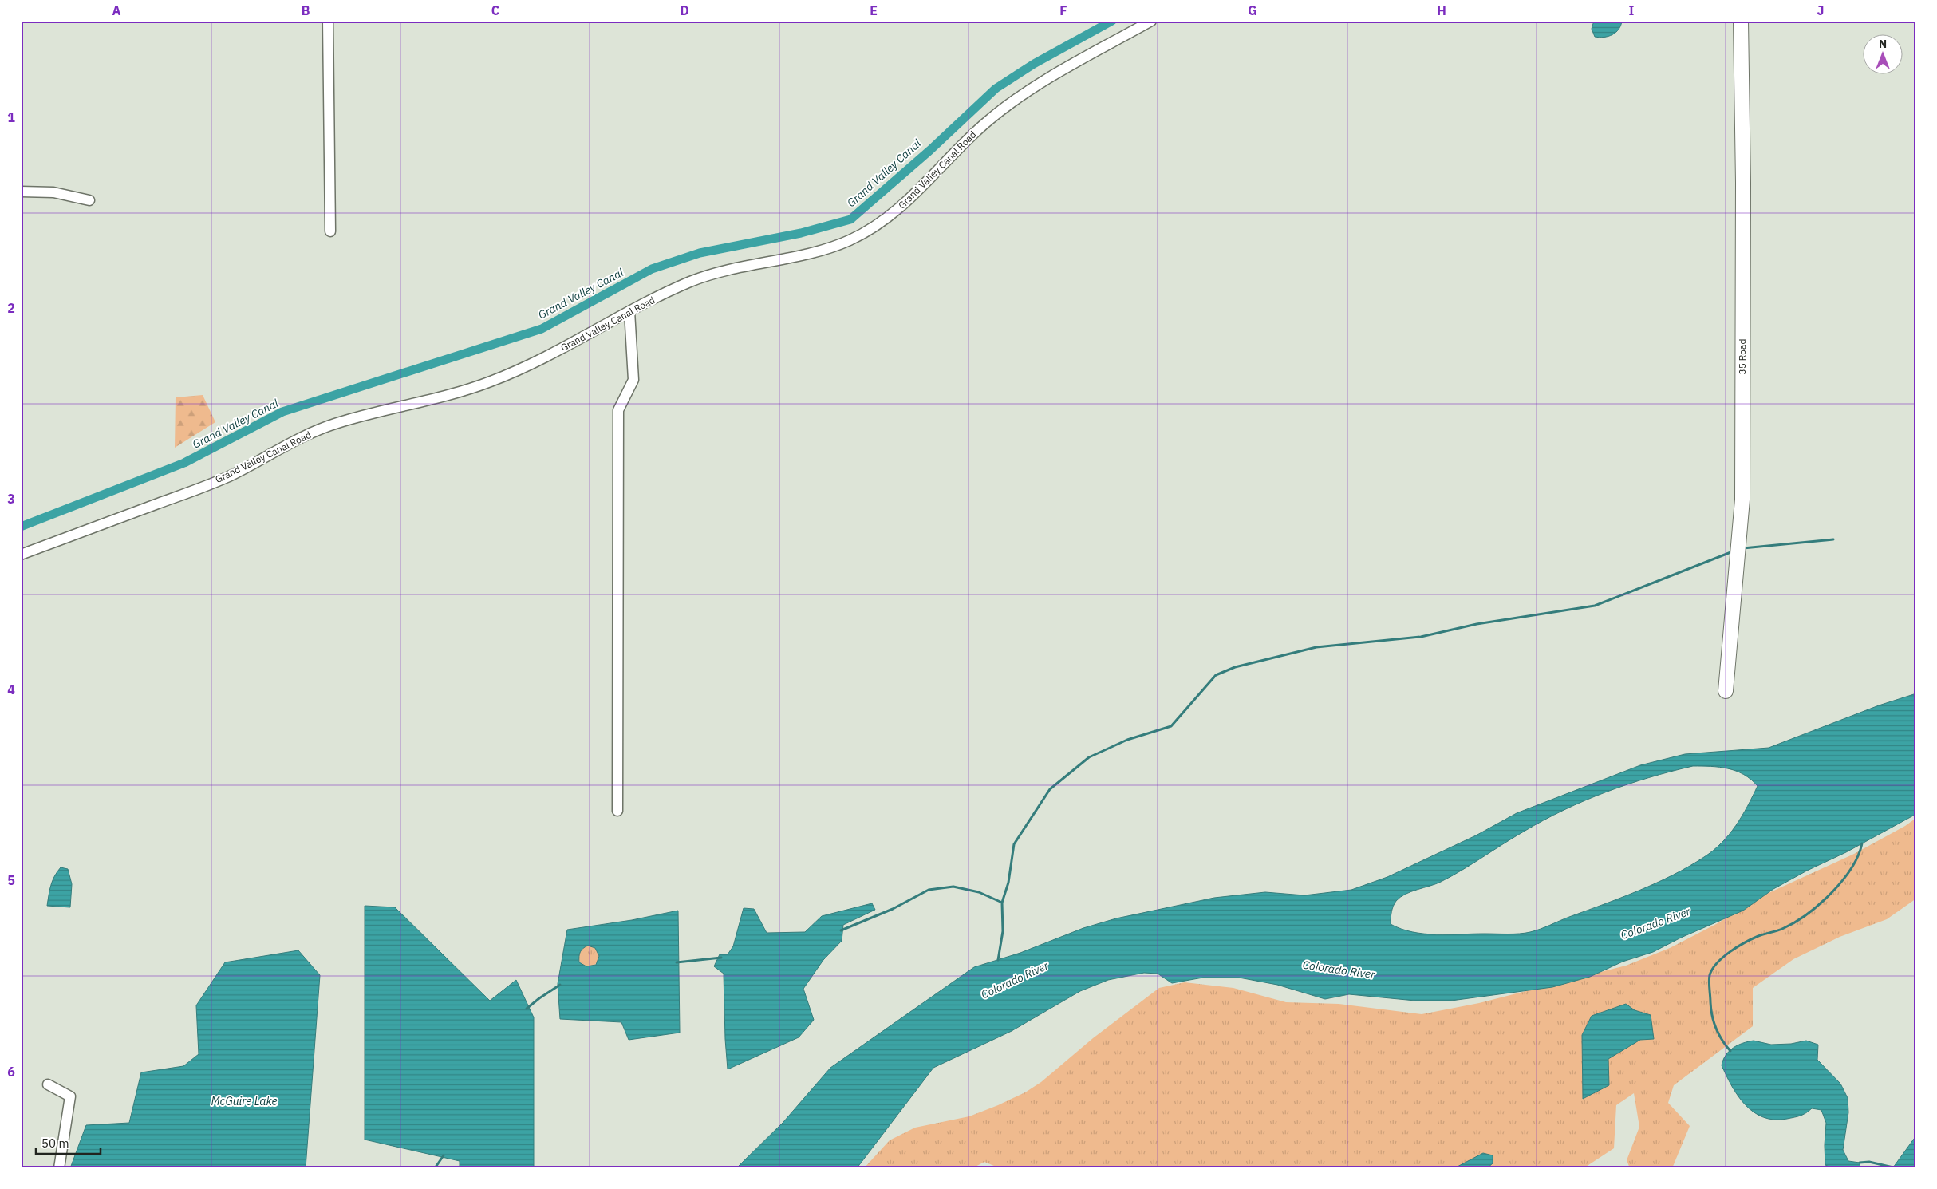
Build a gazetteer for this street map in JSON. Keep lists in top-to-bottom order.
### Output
{
  "streets": {
    "street": ["Grand Valley Canal Road", "35 Road"]
  },
  "water": ["Grand Valley Canal", "Colorado River", "McGuire Lake"],
  "scale_bar": "50 m",
  "north": "top",
  "grid": {
    "columns": [
      "A",
      "B",
      "C",
      "D",
      "E",
      "F",
      "G",
      "H",
      "I",
      "J"
    ],
    "rows": [
      "1",
      "2",
      "3",
      "4",
      "5",
      "6"
    ]
  }
}
